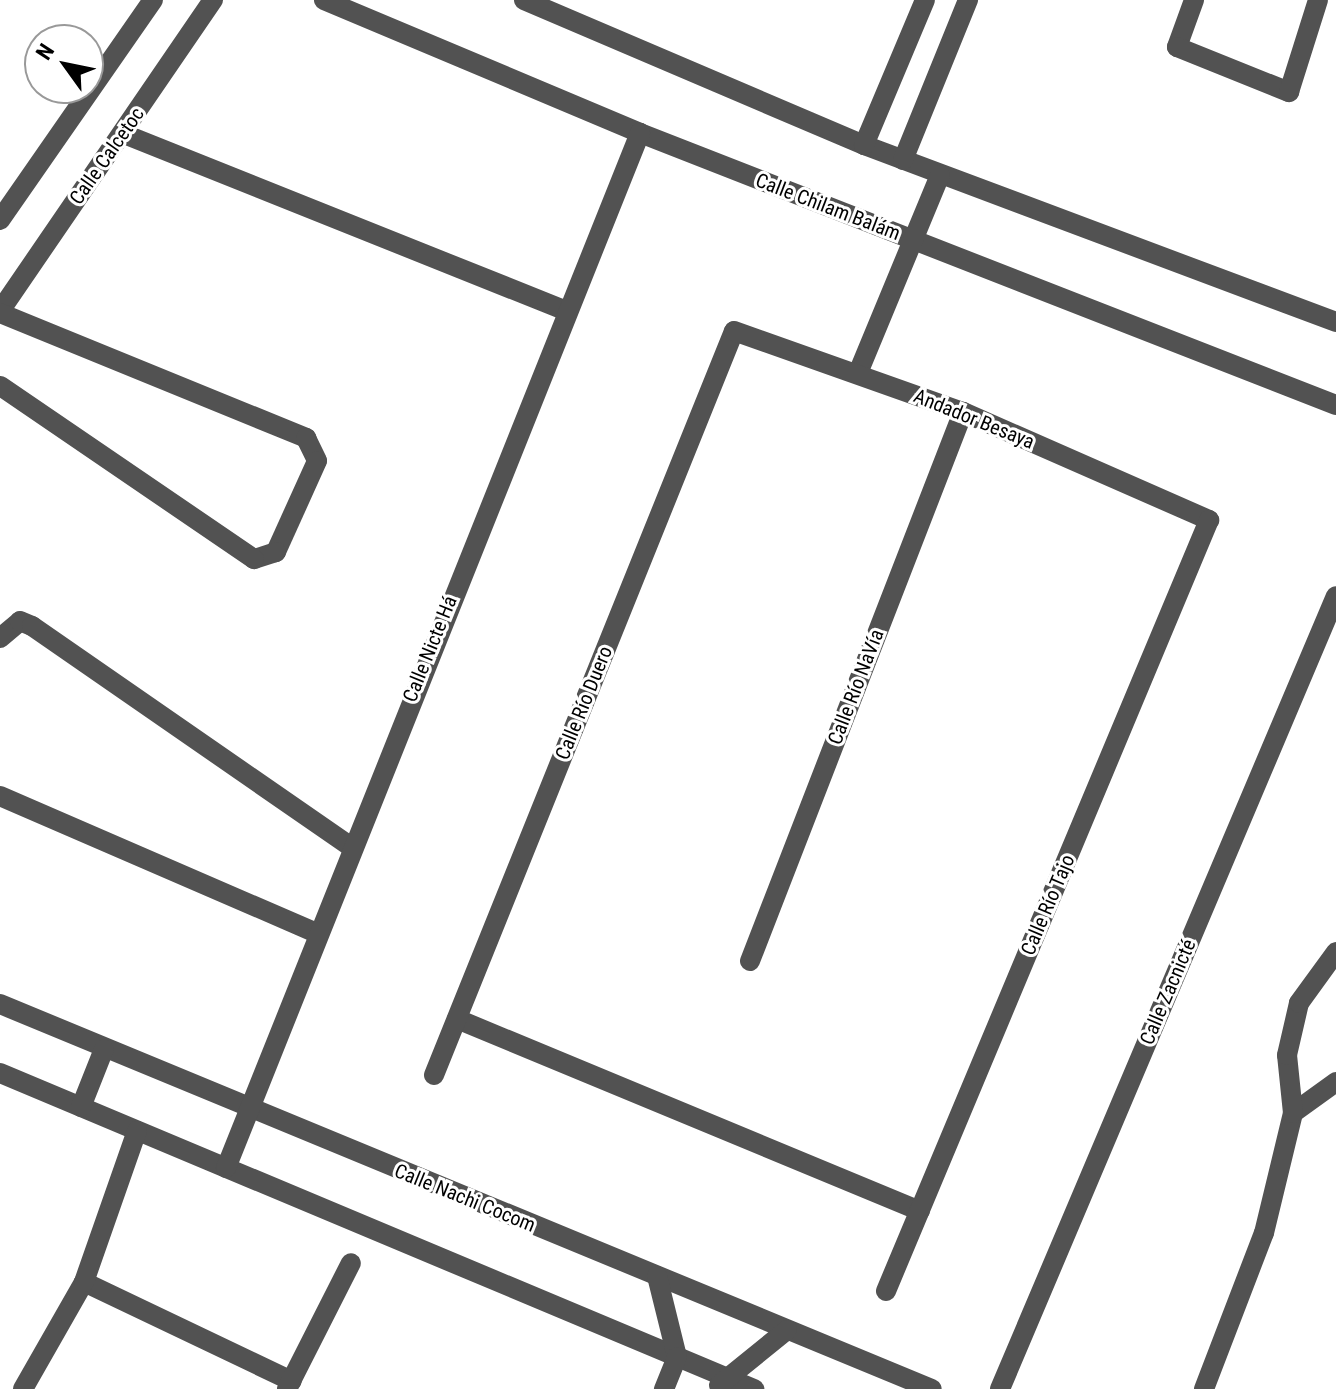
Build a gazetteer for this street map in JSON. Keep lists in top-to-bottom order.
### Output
{
  "streets": {
    "street": [
      "Calle Calcetoc",
      "Calle Chilam Balám",
      "Andador Besaya",
      "Calle Nicte Há",
      "Calle Río NaVía",
      "Calle Río Duero",
      "Calle Río Tajo",
      "Calle Zacnicté",
      "Calle Nachi Cocom"
    ]
  },
  "crossings": [
    ["Calle Chilam Balám", "Calle Nicte Há"],
    ["Andador Besaya", "Calle Río NaVía"],
    ["Andador Besaya", "Calle Río Duero"],
    ["Andador Besaya", "Calle Río Tajo"],
    ["Calle Nicte Há", "Calle Nachi Cocom"]
  ],
  "north": "top left"
}
